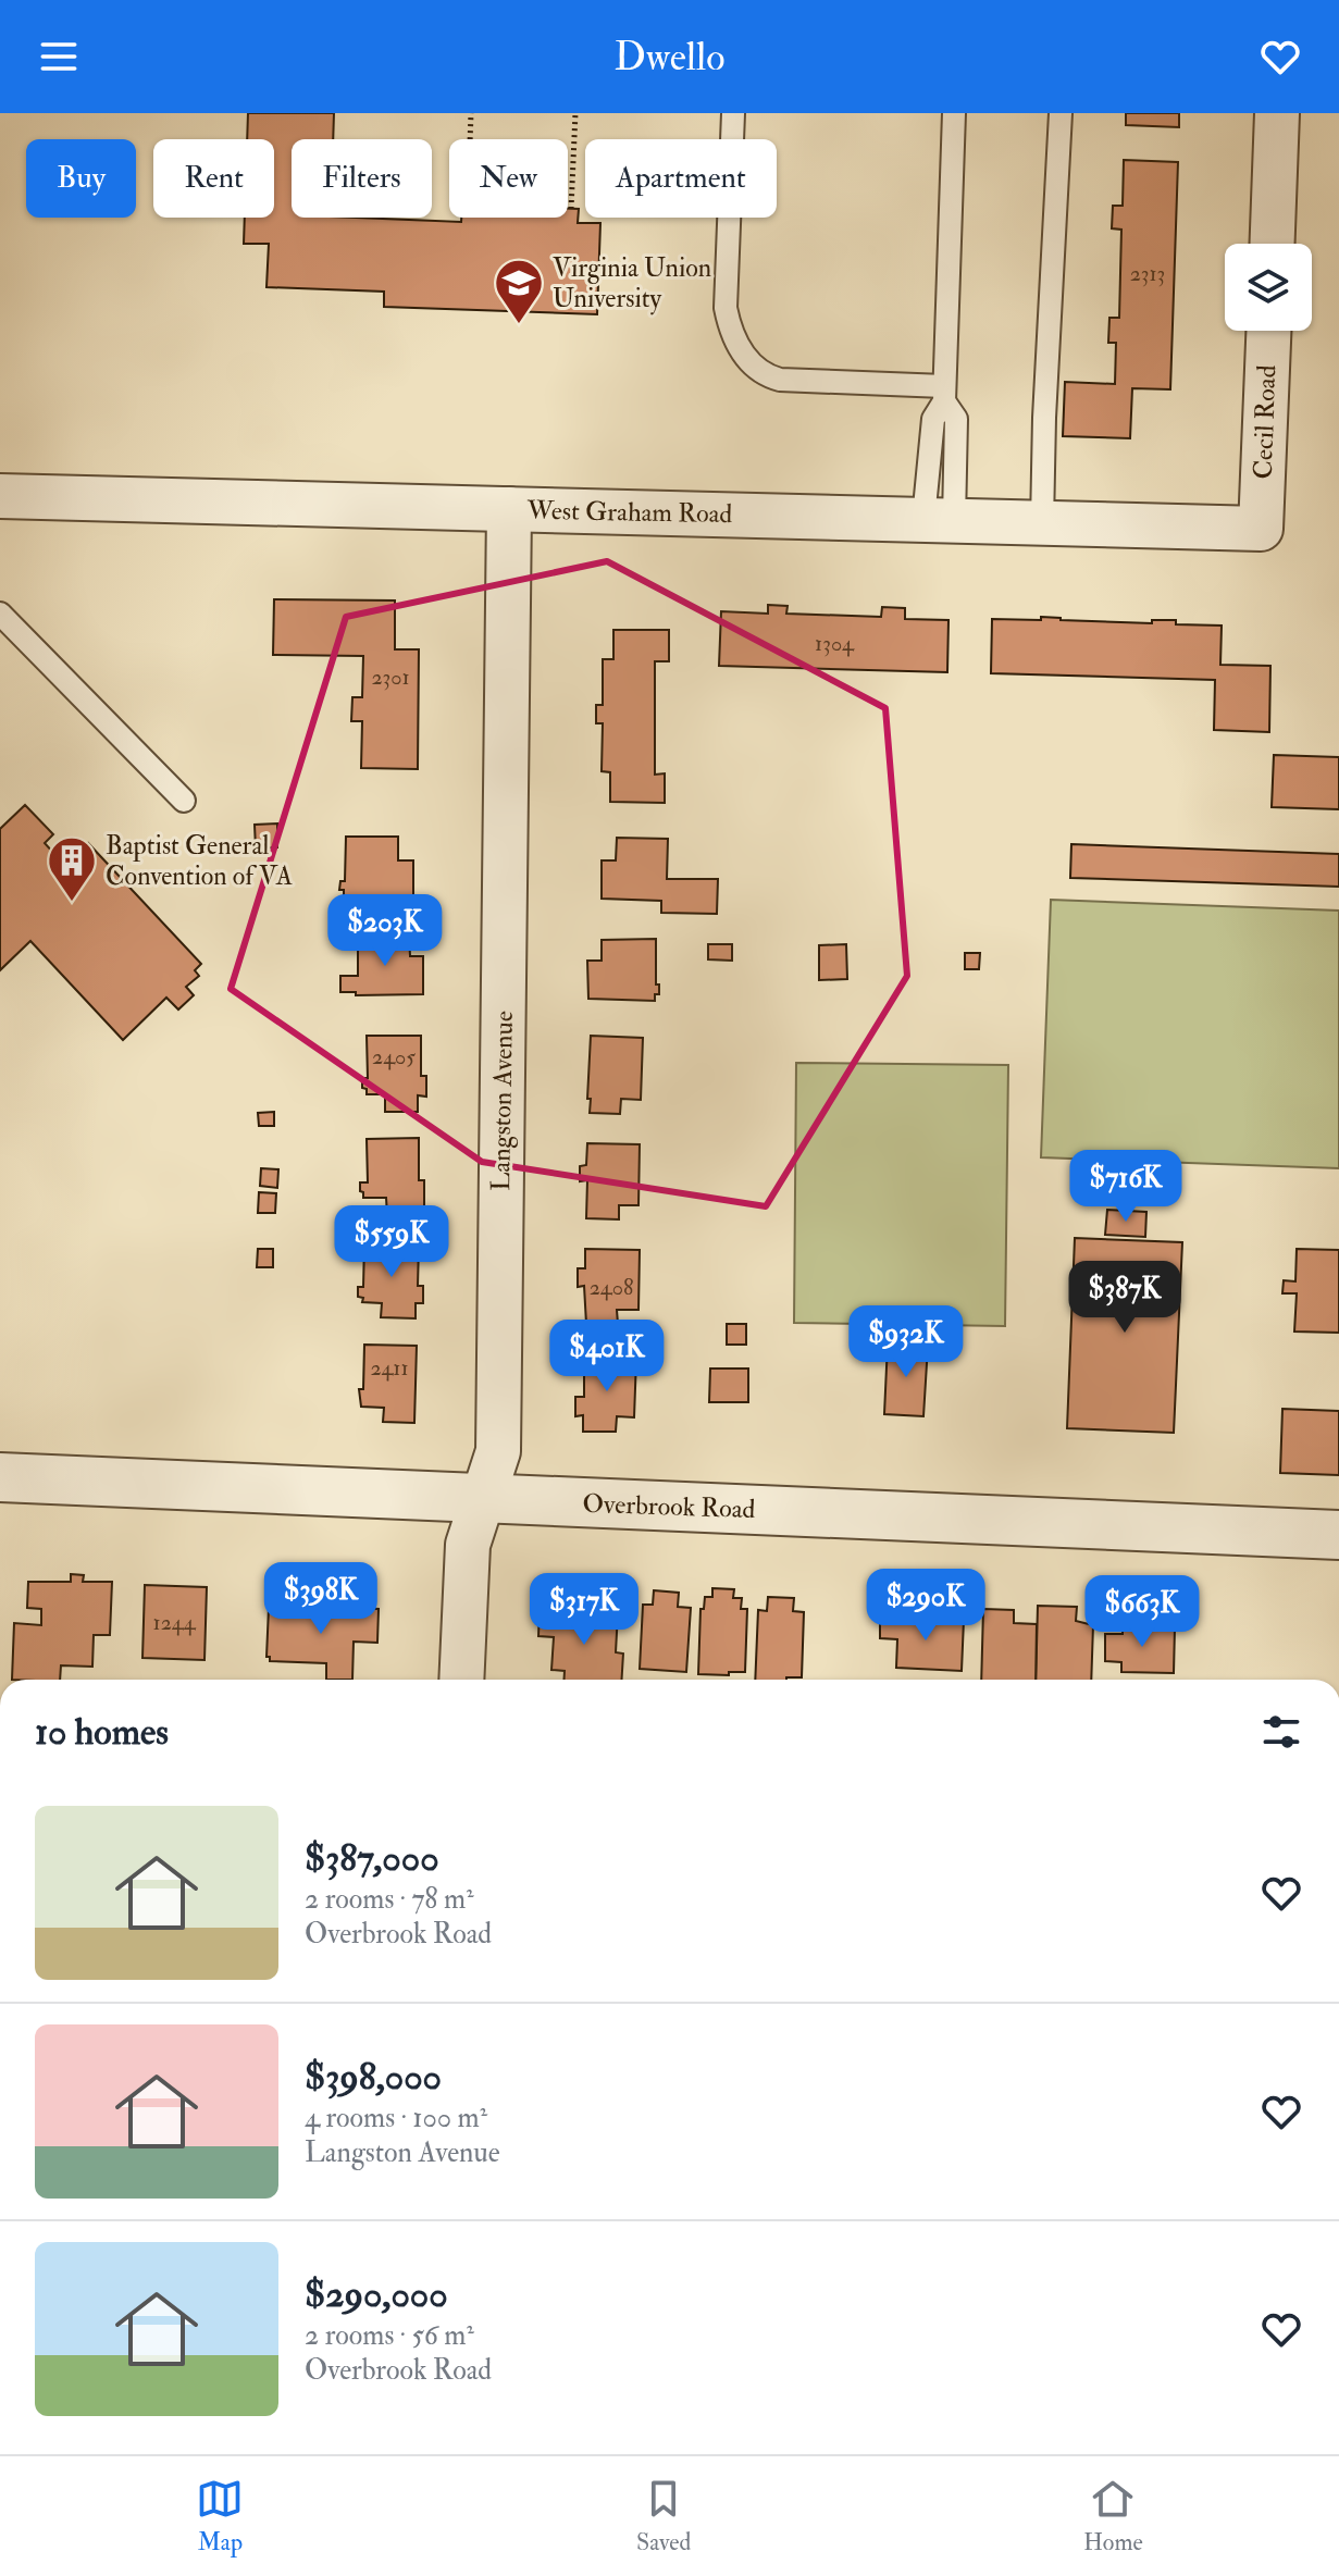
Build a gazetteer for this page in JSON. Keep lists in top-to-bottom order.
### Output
{
  "streets": {
    "street": [
      "Cecil Road",
      "West Graham Road",
      "Langston Avenue",
      "Overbrook Road"
    ]
  },
  "crossings": [
    ["Cecil Road", "West Graham Road"],
    ["West Graham Road", "Langston Avenue"],
    ["Langston Avenue", "Overbrook Road"]
  ],
  "places": {
    "school or university": ["Virginia Union University"],
    "building": ["Baptist General Convention of VA"]
  },
  "house_numbers": [
    "2313",
    "1304",
    "2301",
    "2405",
    "2408",
    "2411",
    "1244"
  ],
  "page": {
    "header": "Dwello",
    "chip": [
      "Buy",
      "Rent",
      "Filters",
      "New",
      "Apartment"
    ],
    "price": [
      "$203K",
      "$716K",
      "$559K",
      "$387K",
      "$932K",
      "$401K",
      "$398K",
      "$290K",
      "$317K",
      "$663K"
    ],
    "heading": "10 homes",
    "list": [
      {
        "name": "$387,000",
        "note": "2 rooms · 78 m² · Overbrook Road"
      },
      {
        "name": "$398,000",
        "note": "4 rooms · 100 m² · Langston Avenue"
      },
      {
        "name": "$290,000",
        "note": "2 rooms · 56 m² · Overbrook Road"
      }
    ],
    "tabs": ["Map", "Saved", "Home"]
  }
}
